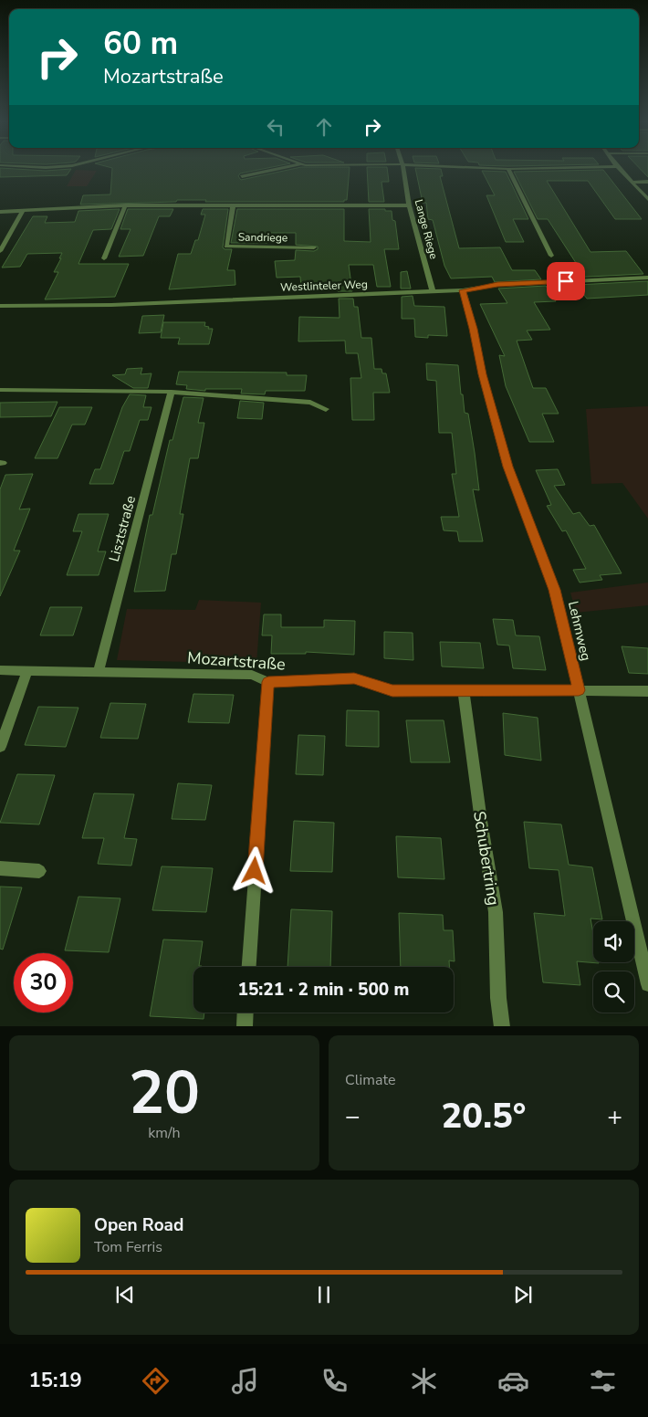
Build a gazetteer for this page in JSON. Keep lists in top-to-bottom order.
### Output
{
  "streets": {
    "street": [
      "Lange Riege",
      "Sandriege",
      "Westlinteler Weg",
      "Lisztstraße",
      "Lehmweg",
      "Mozartstraße",
      "Schubertring"
    ]
  },
  "crossings": [
    ["Lange Riege", "Westlinteler Weg"],
    ["Westlinteler Weg", "Lehmweg"],
    ["Lisztstraße", "Mozartstraße"],
    ["Lehmweg", "Mozartstraße"],
    ["Mozartstraße", "Schubertring"]
  ],
  "page": {
    "turn": ["60 m", "Mozartstraße"],
    "limit": "30",
    "trip": "15:21 · 2 min · 500 m",
    "tile": [
      ["20", "km/h"],
      "Climate"
    ],
    "heat": ["−", "20.5°", "+"],
    "song": ["Open Road", "Tom Ferris"],
    "tabs": "15:19"
  }
}
